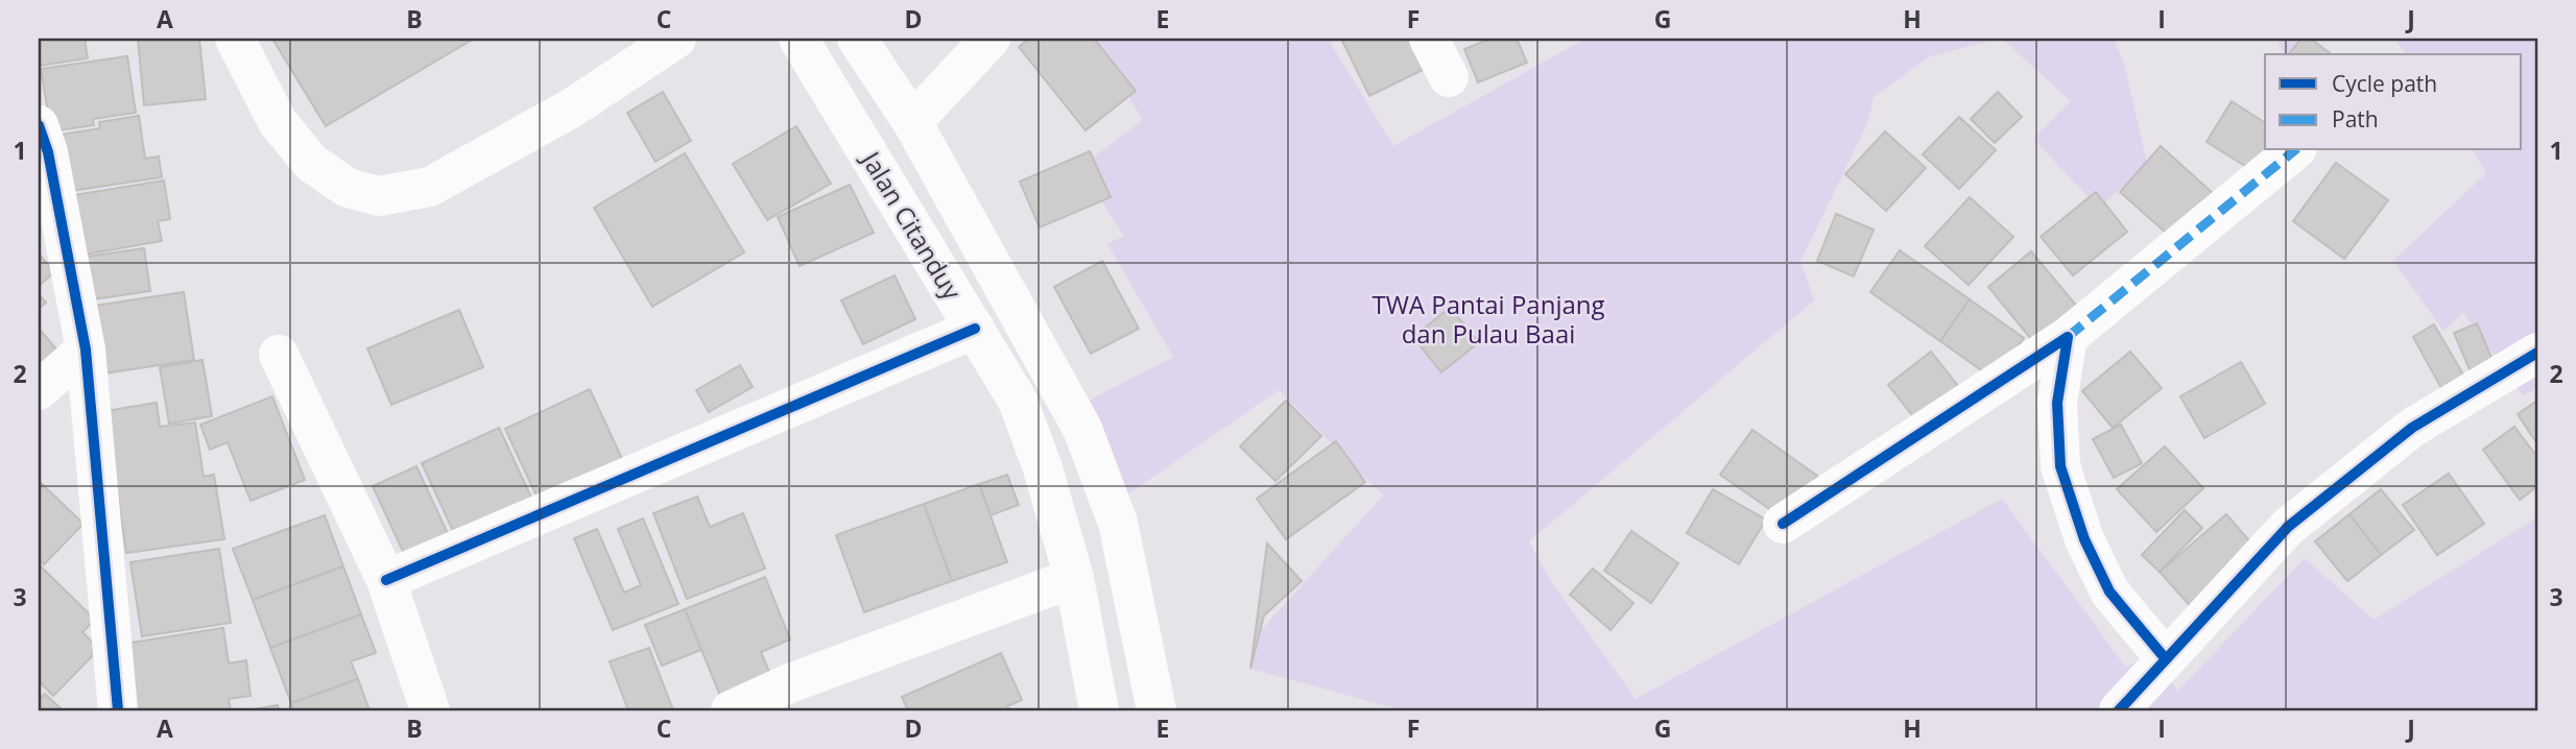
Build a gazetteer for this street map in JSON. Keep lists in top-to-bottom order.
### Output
{
  "streets": {
    "street": ["Jalan Citanduy"]
  },
  "parks": ["TWA Pantai Panjang dan Pulau Baai"],
  "legend": ["Cycle path", "Path"],
  "grid": {
    "columns": [
      "A",
      "B",
      "C",
      "D",
      "E",
      "F",
      "G",
      "H",
      "I",
      "J"
    ],
    "rows": ["1", "2", "3"]
  }
}
